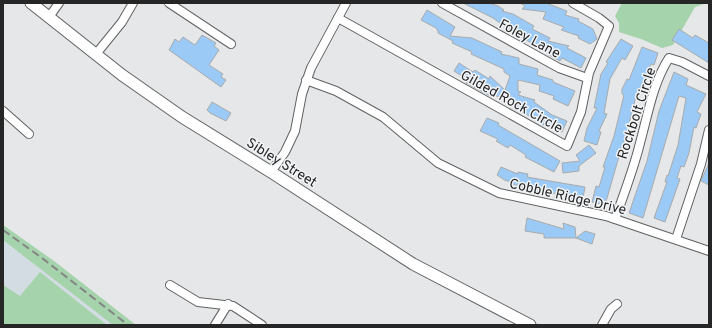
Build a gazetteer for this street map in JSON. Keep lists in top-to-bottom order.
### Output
{
  "streets": {
    "street": [
      "Foley Lane",
      "Gilded Rock Circle",
      "Rockbolt Circle",
      "Sibley Street",
      "Cobble Ridge Drive"
    ]
  },
  "crossings": [
    ["Foley Lane", "Gilded Rock Circle"],
    ["Rockbolt Circle", "Cobble Ridge Drive"]
  ]
}
